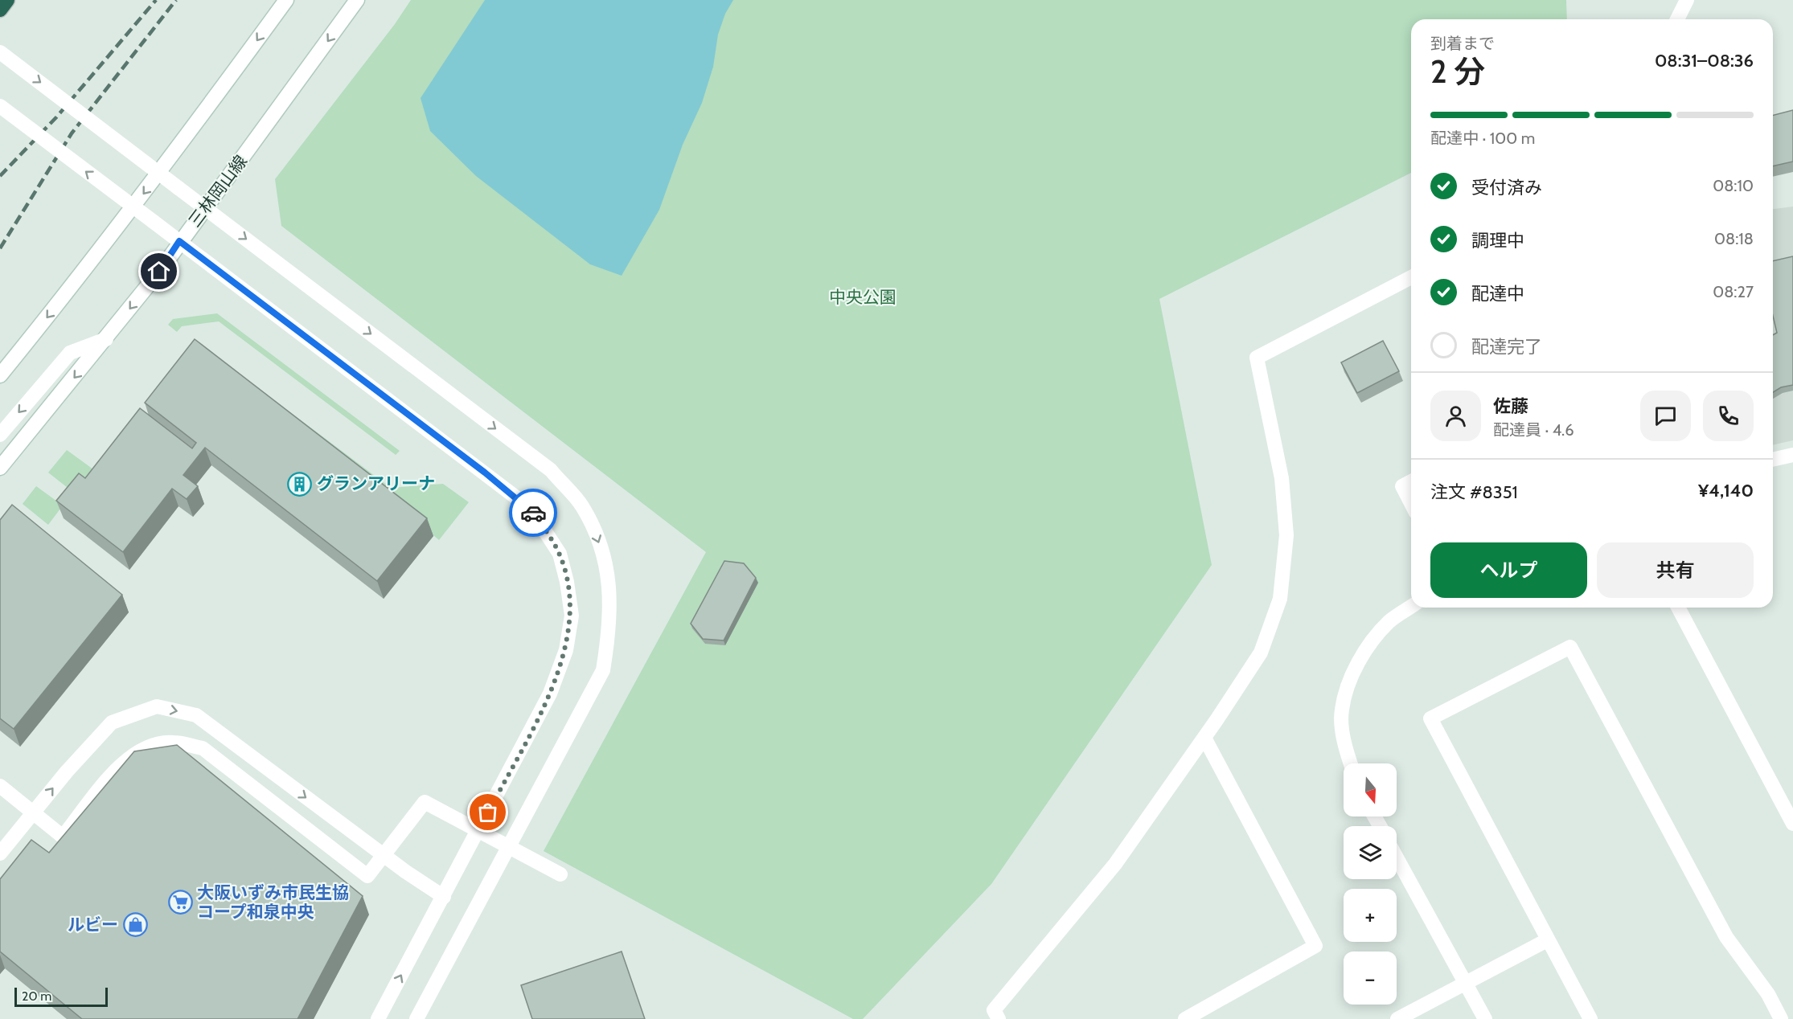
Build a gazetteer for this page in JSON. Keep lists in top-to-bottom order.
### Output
{
  "streets": {
    "street": ["三林岡山線"]
  },
  "parks": ["中央公園"],
  "places": {
    "building": ["グランアリーナ"],
    "supermarket": ["大阪いずみ市民生協 コープ和泉中央"],
    "shop": ["ルビー"]
  },
  "scale_bar": "20 m",
  "north": "bottom",
  "page": {
    "heading": ["2 分", "到着まで", "08:31–08:36"],
    "panel": [
      "佐藤",
      "配達員 · 4.6",
      "注文 #8351",
      "¥4,140"
    ],
    "bar": "配達中 · 100 m",
    "list": [
      ["受付済み", "08:10"],
      ["調理中", "08:18"],
      ["配達中", "08:27"],
      "配達完了"
    ],
    "buttons": ["ヘルプ", "共有"],
    "map_buttons": ["+", "−"],
    "scale": "20 m"
  }
}
